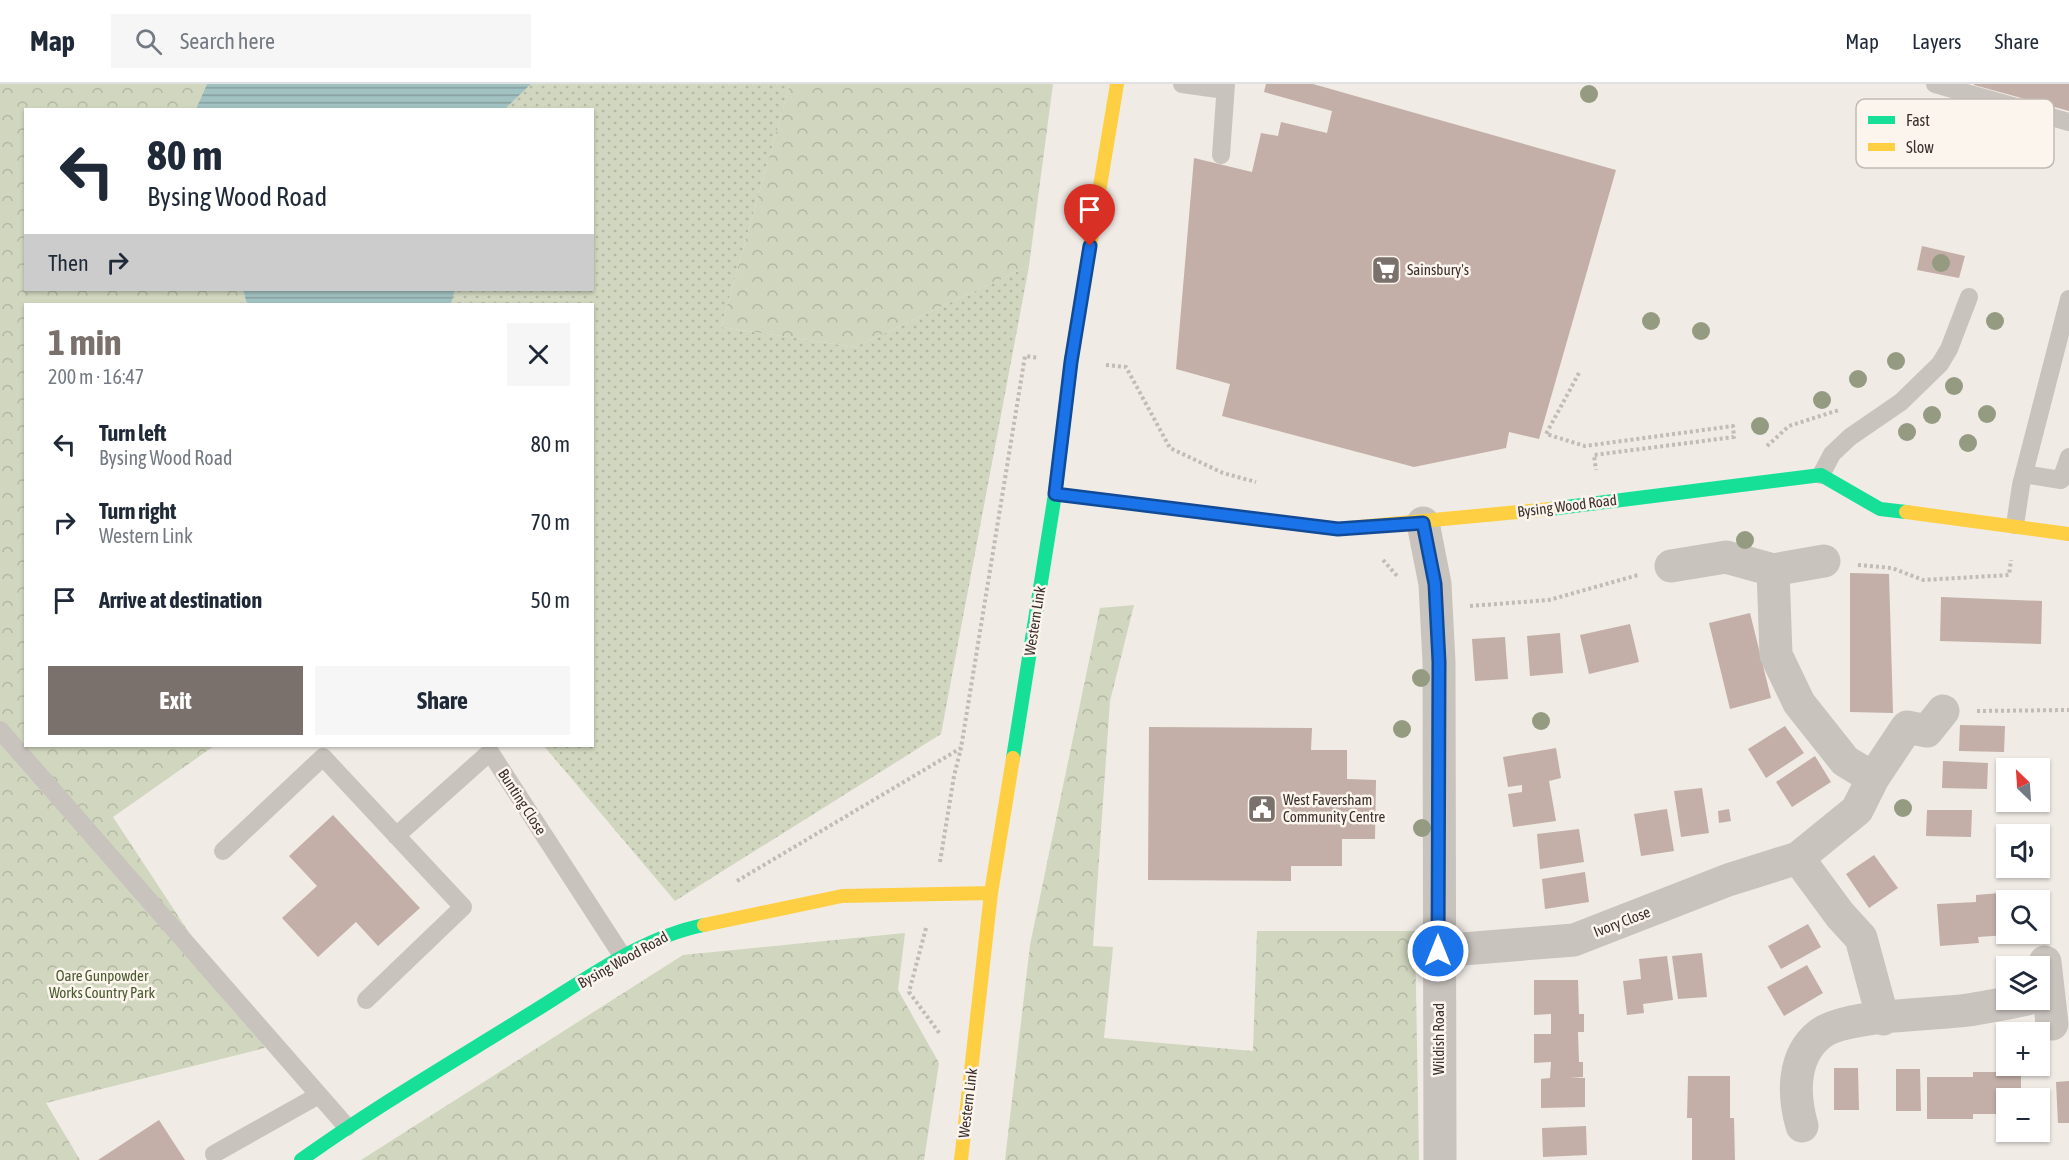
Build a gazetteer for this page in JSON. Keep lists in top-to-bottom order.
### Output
{
  "streets": {
    "street": [
      "Bysing Wood Road",
      "Western Link",
      "Ivory Close",
      "Wildish Road"
    ],
    "lane": ["Bunting Close"]
  },
  "crossings": [
    ["Bysing Wood Road", "Western Link"],
    ["Bysing Wood Road", "Bunting Close"],
    ["Bysing Wood Road", "Wildish Road"],
    ["Ivory Close", "Wildish Road"]
  ],
  "parks": ["Oare Gunpowder Works Country Park"],
  "places": {
    "supermarket": ["Sainsbury's"],
    "public building": ["West Faversham Community Centre"]
  },
  "legend": ["Fast", "Slow"],
  "north": "top left",
  "page": {
    "header": "Map",
    "search": "Search here",
    "nav": ["Map", "Layers", "Share"],
    "turn": ["80 m", "Bysing Wood Road"],
    "then": "Then",
    "heading": ["1 min", "200 m · 16:47"],
    "list": [
      {
        "name": "Turn left",
        "note": "Bysing Wood Road",
        "value": "80 m"
      },
      {
        "name": "Turn right",
        "note": "Western Link",
        "value": "70 m"
      },
      {
        "name": "Arrive at destination",
        "value": "50 m"
      }
    ],
    "buttons": ["Exit", "Share"],
    "map_buttons": ["+", "−"]
  }
}
